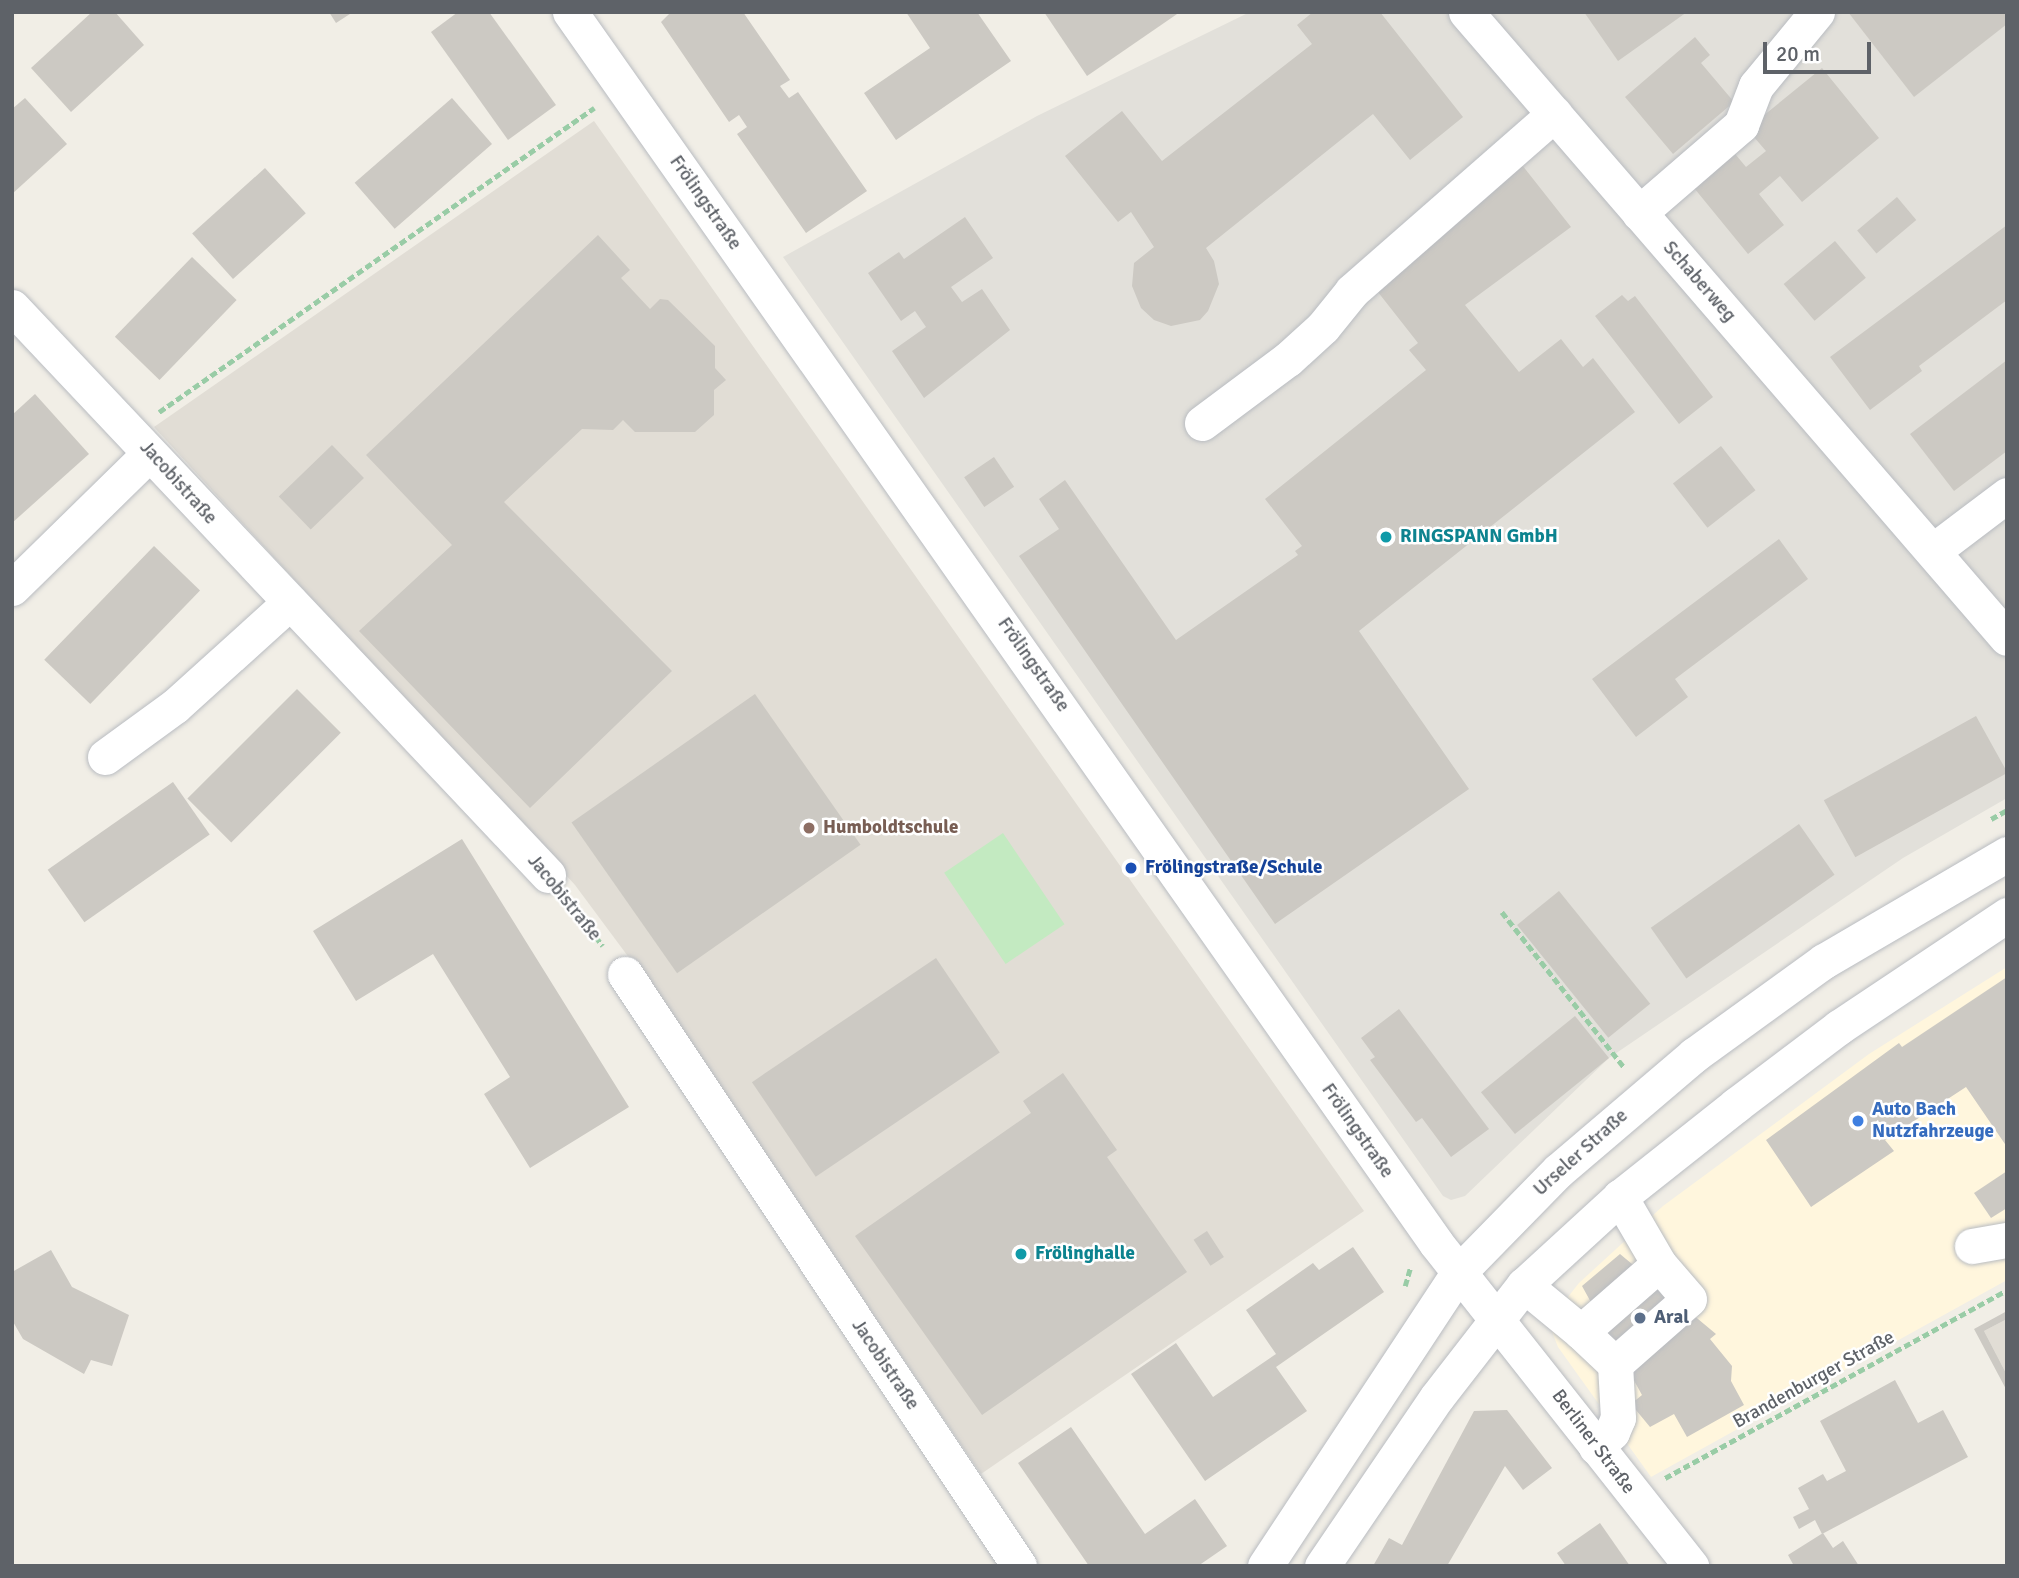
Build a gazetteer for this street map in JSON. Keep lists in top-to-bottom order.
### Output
{
  "streets": {
    "street": [
      "Frölingstraße",
      "Schaberweg",
      "Jacobistraße",
      "Urseler Straße",
      "Berliner Straße"
    ],
    "path": ["Brandenburger Straße"]
  },
  "crossings": [
    ["Frölingstraße", "Urseler Straße"],
    ["Frölingstraße", "Berliner Straße"],
    ["Brandenburger Straße", "Berliner Straße"]
  ],
  "places": [
    "RINGSPANN GmbH",
    "Humboldtschule",
    "Frölingstraße/Schule",
    "Auto Bach Nutzfahrzeuge",
    "Frölinghalle",
    "Aral"
  ],
  "scale_bar": "20 m"
}
